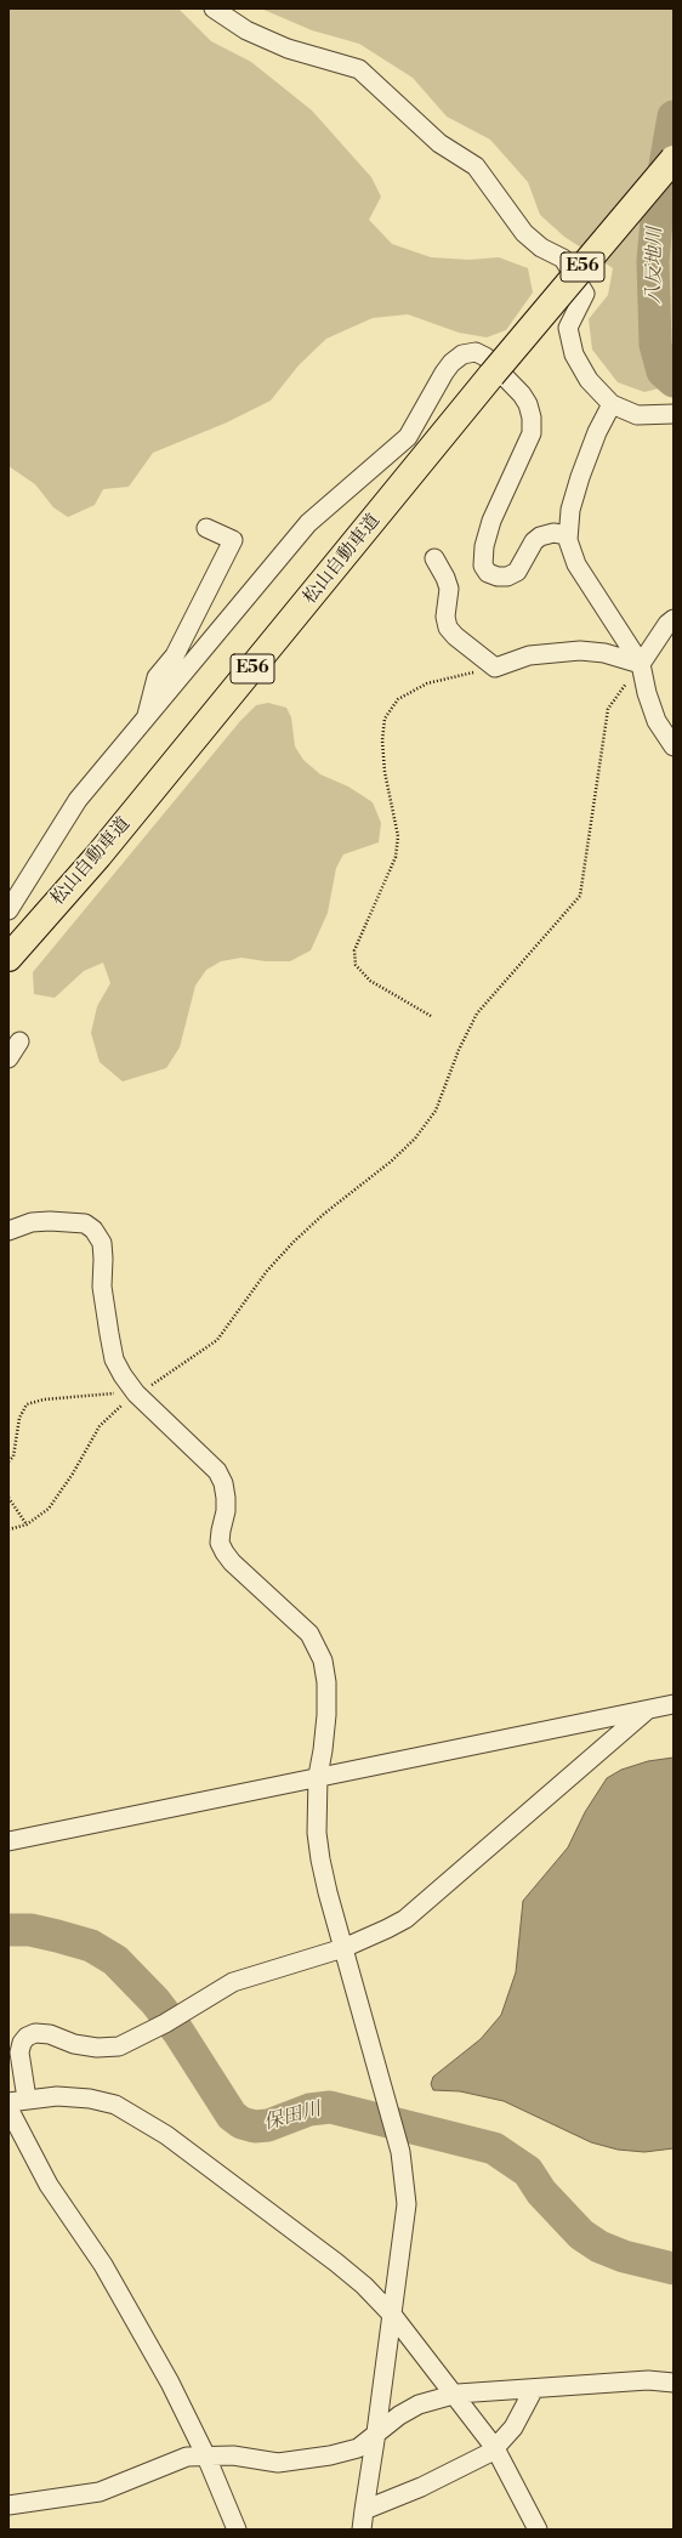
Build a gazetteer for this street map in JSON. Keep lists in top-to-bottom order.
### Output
{
  "streets": {
    "highway": ["E56", "松山自動車道"]
  },
  "water": ["八反地川", "保田川"]
}
